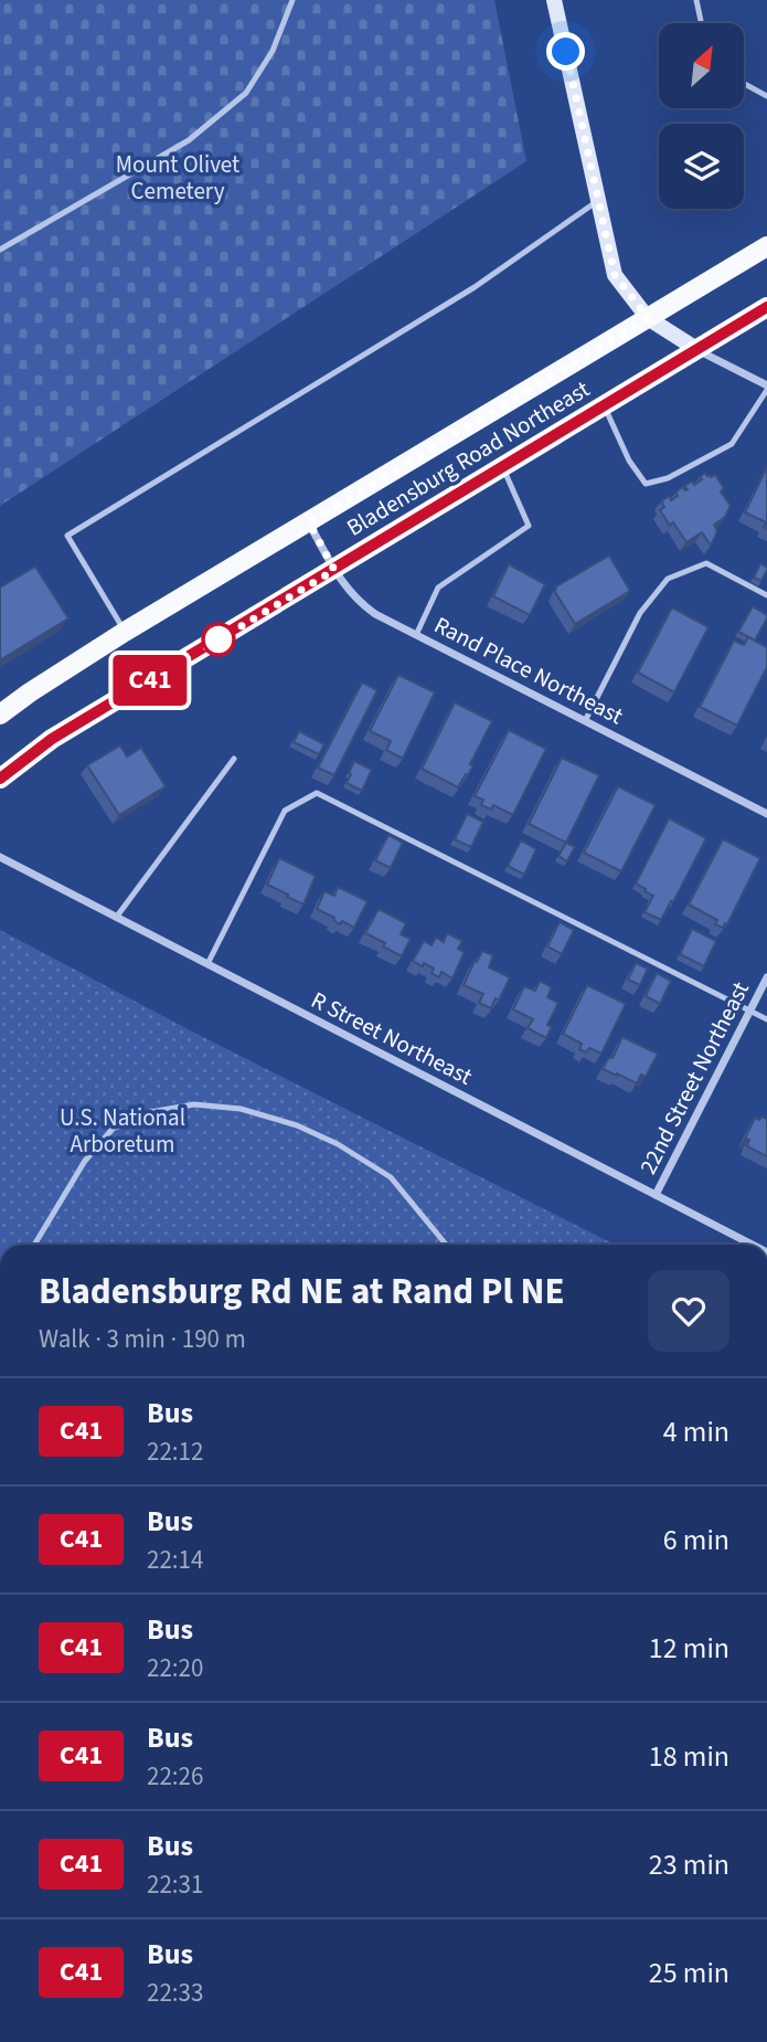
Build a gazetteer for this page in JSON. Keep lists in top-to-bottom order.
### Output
{
  "streets": {
    "main road": ["Bladensburg Road Northeast"],
    "street": ["Rand Place Northeast", "R Street Northeast", "22nd Street Northeast"]
  },
  "crossings": [
    ["Bladensburg Road Northeast", "Rand Place Northeast"],
    ["R Street Northeast", "22nd Street Northeast"]
  ],
  "parks": ["Mount Olivet Cemetery", "U.S. National Arboretum"],
  "lines": ["bus line C41"],
  "north": "top right",
  "page": {
    "on_map": "C41",
    "heading": ["Bladensburg Rd NE at Rand Pl NE", "Walk · 3 min · 190 m"],
    "list": [
      {
        "mark": "C41",
        "name": "Bus",
        "note": "22:12",
        "value": "4 min"
      },
      {
        "mark": "C41",
        "name": "Bus",
        "note": "22:14",
        "value": "6 min"
      },
      {
        "mark": "C41",
        "name": "Bus",
        "note": "22:20",
        "value": "12 min"
      },
      {
        "mark": "C41",
        "name": "Bus",
        "note": "22:26",
        "value": "18 min"
      },
      {
        "mark": "C41",
        "name": "Bus",
        "note": "22:31",
        "value": "23 min"
      },
      {
        "mark": "C41",
        "name": "Bus",
        "note": "22:33",
        "value": "25 min"
      }
    ]
  }
}
